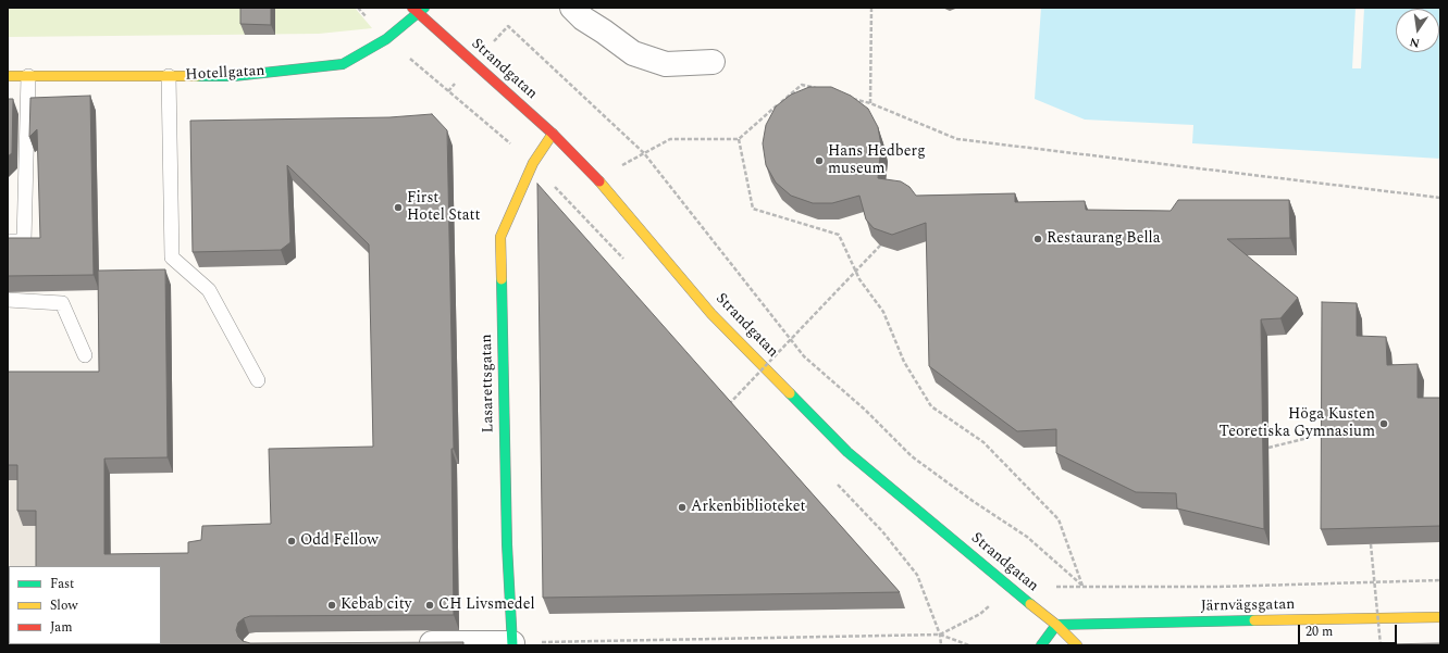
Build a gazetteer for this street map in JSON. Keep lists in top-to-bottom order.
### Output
{
  "streets": {
    "street": [
      "Strandgatan",
      "Hotellgatan",
      "Lasarettsgatan",
      "Järnvägsgatan"
    ]
  },
  "crossings": [
    ["Strandgatan", "Hotellgatan"],
    ["Strandgatan", "Lasarettsgatan"],
    ["Strandgatan", "Järnvägsgatan"]
  ],
  "places": [
    "Hans Hedberg museum",
    "First Hotel Statt",
    "Restaurang Bella",
    "Höga Kusten Teoretiska Gymnasium",
    "Arkenbiblioteket",
    "Odd Fellow",
    "Kebab city",
    "CH Livsmedel"
  ],
  "legend": ["Fast", "Slow", "Jam"],
  "scale_bar": "20 m",
  "north": "bottom"
}
